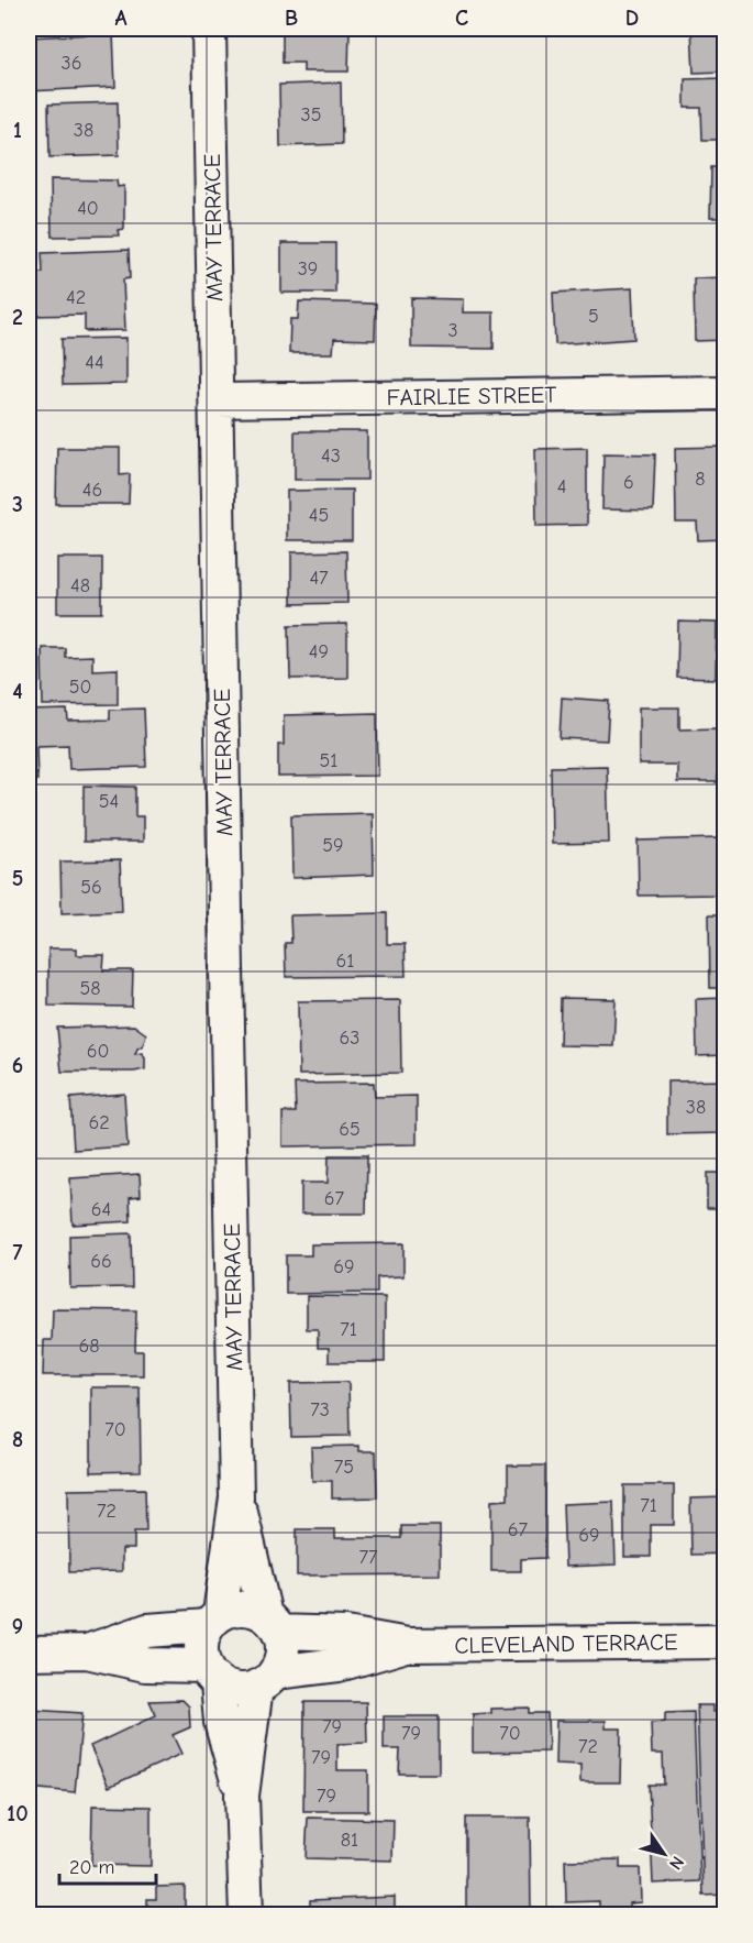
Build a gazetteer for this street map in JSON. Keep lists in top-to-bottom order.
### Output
{
  "streets": {
    "street": ["MAY TERRACE", "FAIRLIE STREET", "CLEVELAND TERRACE"]
  },
  "crossings": [
    ["MAY TERRACE", "FAIRLIE STREET"],
    ["MAY TERRACE", "CLEVELAND TERRACE"]
  ],
  "house_numbers": [
    "36",
    "35",
    "38",
    "40",
    "39",
    "42",
    "5",
    "3",
    "44",
    "43",
    "8",
    "6",
    "4",
    "46",
    "45",
    "47",
    "48",
    "49",
    "50",
    "51",
    "54",
    "59",
    "56",
    "61",
    "58",
    "63",
    "60",
    "38",
    "62",
    "65",
    "67",
    "64",
    "66",
    "69",
    "71",
    "68",
    "73",
    "70",
    "75",
    "71",
    "72",
    "67",
    "69",
    "77",
    "79",
    "79",
    "70",
    "72",
    "79",
    "79",
    "81"
  ],
  "scale_bar": "20 m",
  "north": "bottom right",
  "grid": {
    "columns": [
      "A",
      "B",
      "C",
      "D"
    ],
    "rows": [
      "1",
      "2",
      "3",
      "4",
      "5",
      "6",
      "7",
      "8",
      "9",
      "10"
    ]
  }
}
